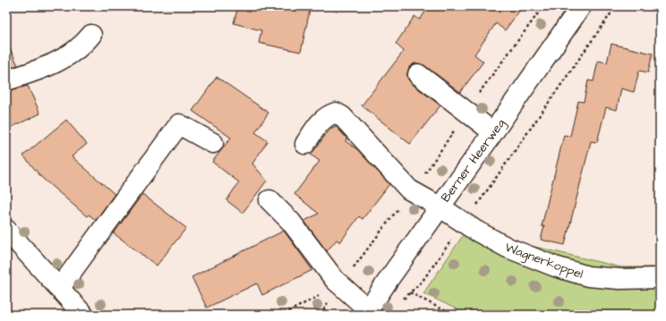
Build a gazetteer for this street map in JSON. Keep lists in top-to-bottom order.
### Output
{
  "streets": {
    "street": ["Berner Heerweg", "Wagnerkoppel"]
  },
  "crossings": [
    ["Berner Heerweg", "Wagnerkoppel"]
  ]
}
